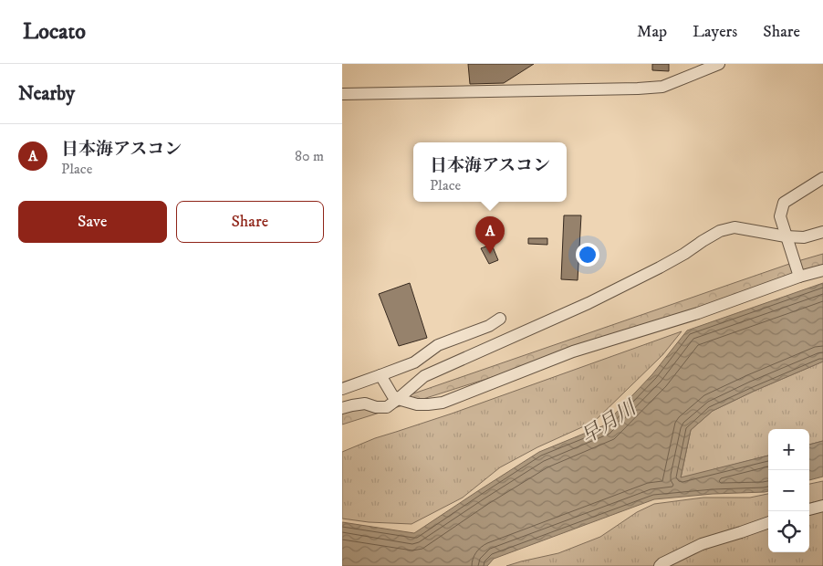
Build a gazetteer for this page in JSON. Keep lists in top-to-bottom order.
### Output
{
  "water": ["早月川"],
  "page": {
    "header": "Locato",
    "nav": ["Map", "Layers", "Share"],
    "heading": "Nearby",
    "list": [
      {
        "mark": "A",
        "name": "日本海アスコン",
        "note": "Place",
        "value": "80 m"
      }
    ],
    "popup": ["日本海アスコン", "Place"],
    "buttons": ["Save", "Share"],
    "pins": "A",
    "map_buttons": ["+", "−"]
  }
}
